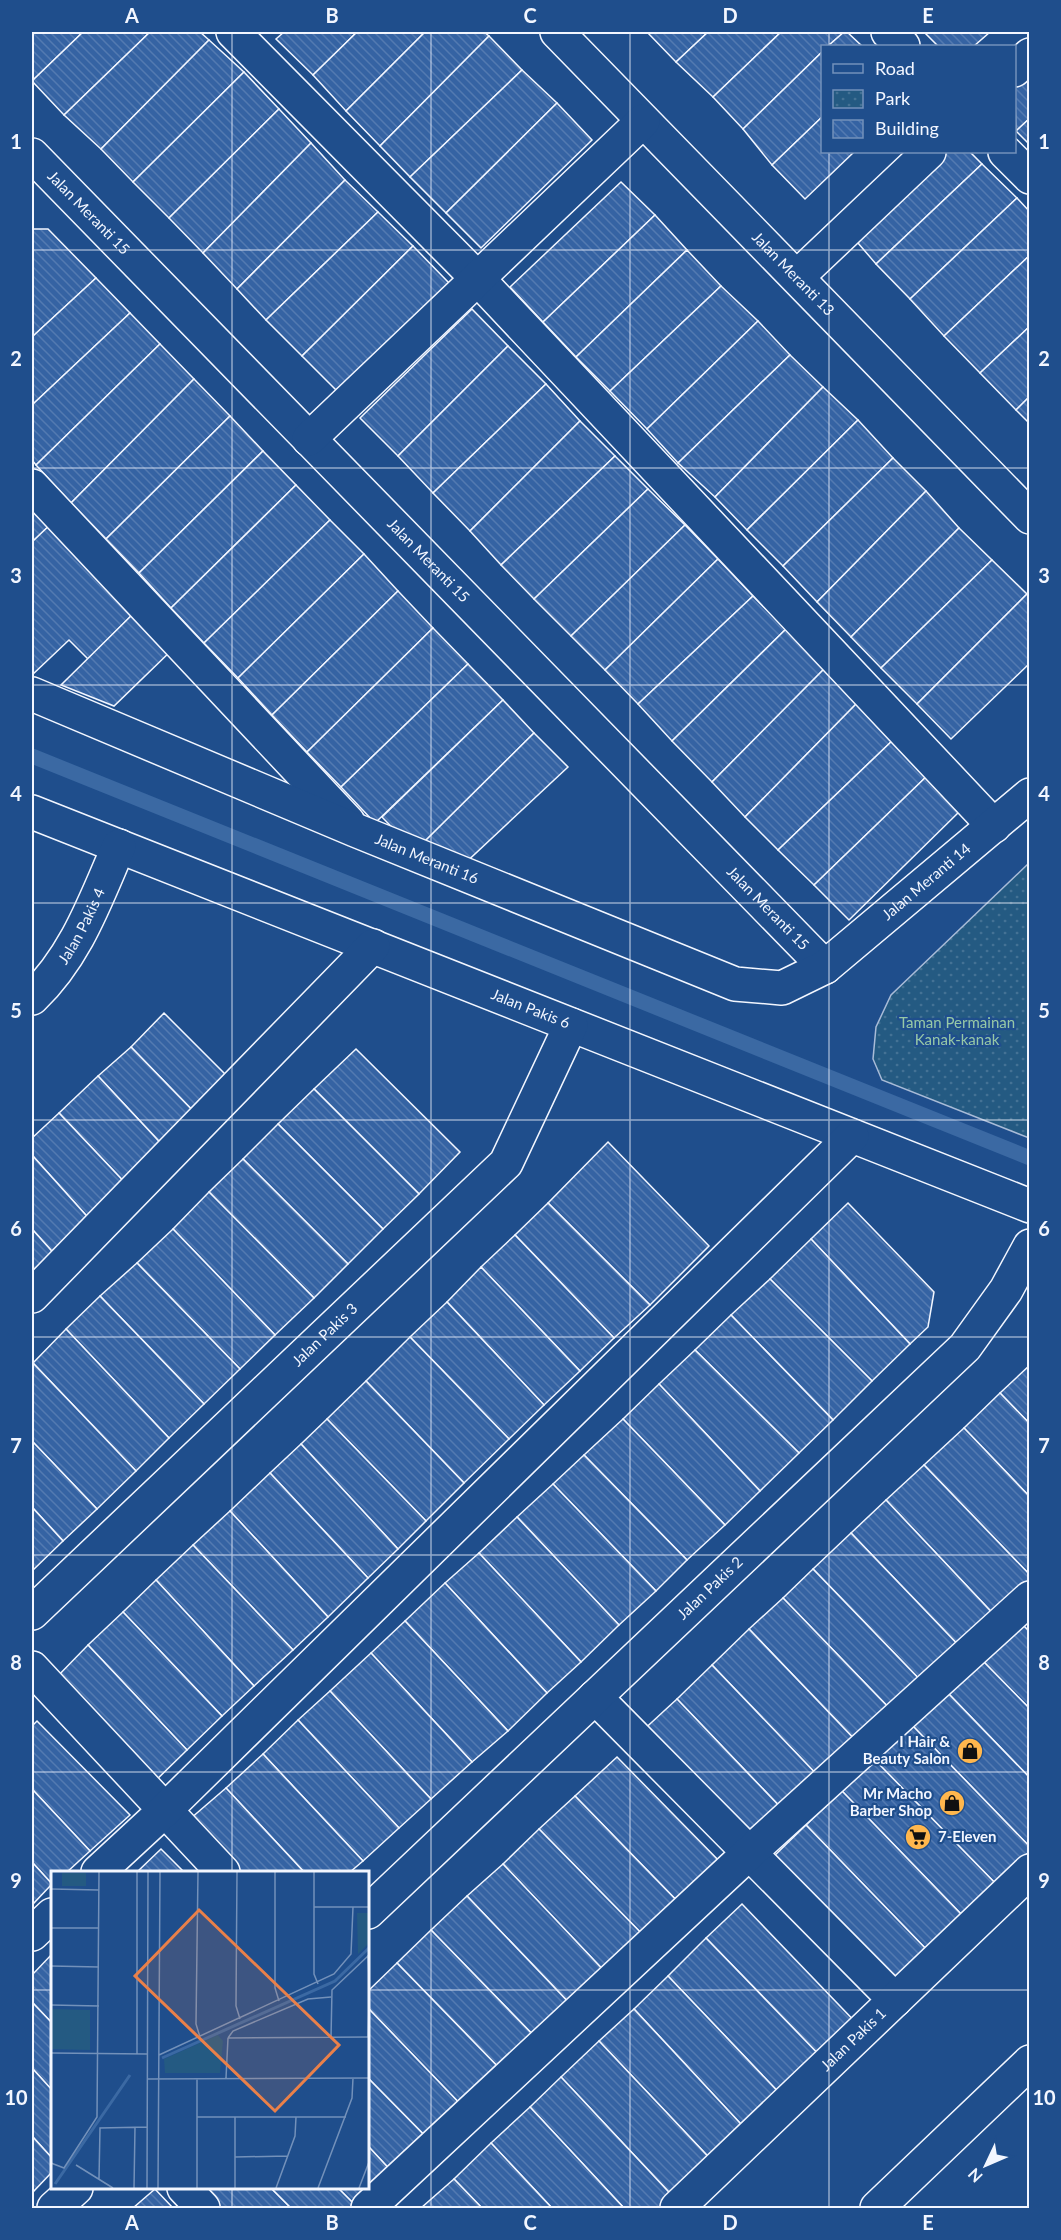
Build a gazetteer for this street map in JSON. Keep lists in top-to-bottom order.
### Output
{
  "streets": {
    "street": [
      "Jalan Meranti 15",
      "Jalan Meranti 13",
      "Jalan Meranti 16",
      "Jalan Meranti 14",
      "Jalan Pakis 4",
      "Jalan Pakis 6",
      "Jalan Pakis 3",
      "Jalan Pakis 2",
      "Jalan Pakis 1"
    ]
  },
  "crossings": [
    ["Jalan Meranti 15", "Jalan Meranti 16"],
    ["Jalan Meranti 15", "Jalan Meranti 14"],
    ["Jalan Meranti 16", "Jalan Meranti 14"],
    ["Jalan Pakis 4", "Jalan Pakis 6"],
    ["Jalan Pakis 6", "Jalan Pakis 3"]
  ],
  "parks": ["Taman Permainan Kanak-kanak"],
  "places": {
    "shop": ["I Hair & Beauty Salon", "Mr Macho Barber Shop"],
    "supermarket": ["7-Eleven"]
  },
  "legend": ["Road", "Park", "Building"],
  "north": "bottom left",
  "grid": {
    "columns": [
      "A",
      "B",
      "C",
      "D",
      "E"
    ],
    "rows": [
      "1",
      "2",
      "3",
      "4",
      "5",
      "6",
      "7",
      "8",
      "9",
      "10"
    ]
  }
}
